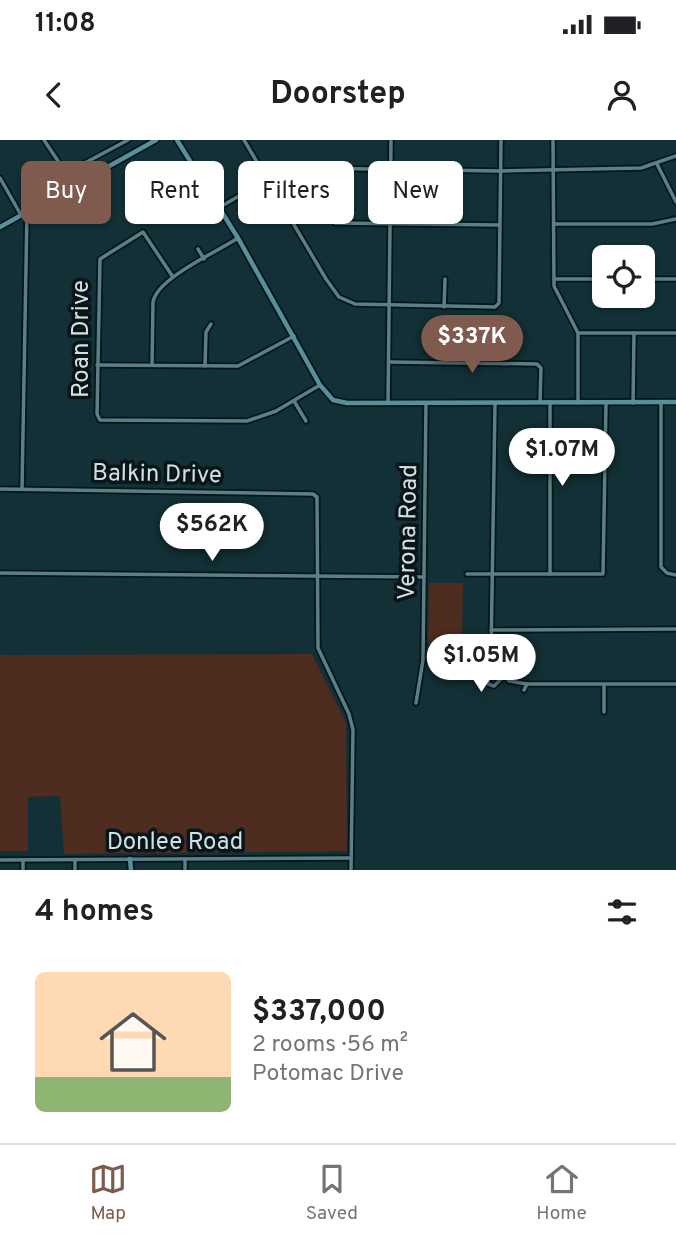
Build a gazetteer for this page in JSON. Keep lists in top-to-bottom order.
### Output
{
  "streets": {
    "street": [
      "Roan Drive",
      "Balkin Drive",
      "Verona Road",
      "Donlee Road"
    ]
  },
  "page": {
    "status": "11:08",
    "header": "Doorstep",
    "chip": [
      "Buy",
      "Rent",
      "Filters",
      "New"
    ],
    "price": [
      "$337K",
      "$1.07M",
      "$562K",
      "$1.05M"
    ],
    "heading": "4 homes",
    "list": [
      {
        "name": "$337,000",
        "note": "2 rooms · 56 m² · Potomac Drive"
      }
    ],
    "tabs": ["Map", "Saved", "Home"]
  }
}
